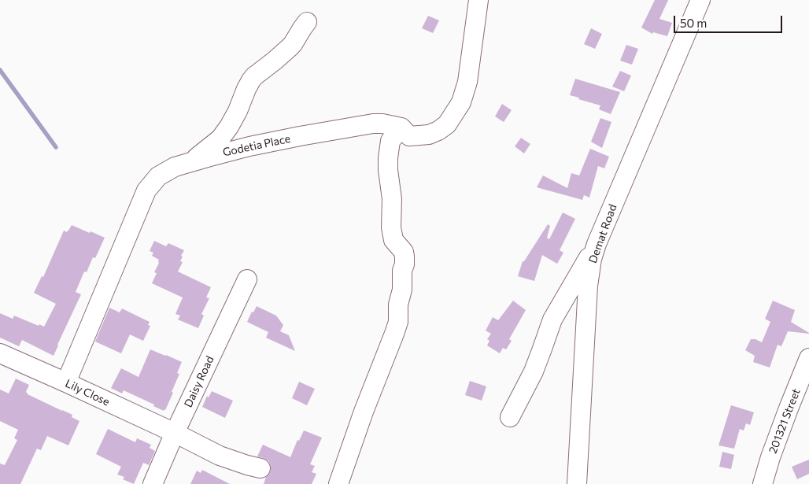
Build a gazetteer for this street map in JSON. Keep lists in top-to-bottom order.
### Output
{
  "streets": {
    "street": [
      "Godetia Place",
      "Demat Road",
      "Daisy Road",
      "Lily Close",
      "201321 Street"
    ]
  },
  "crossings": [
    ["Godetia Place", "Lily Close"],
    ["Daisy Road", "Lily Close"]
  ],
  "scale_bar": "50 m"
}
